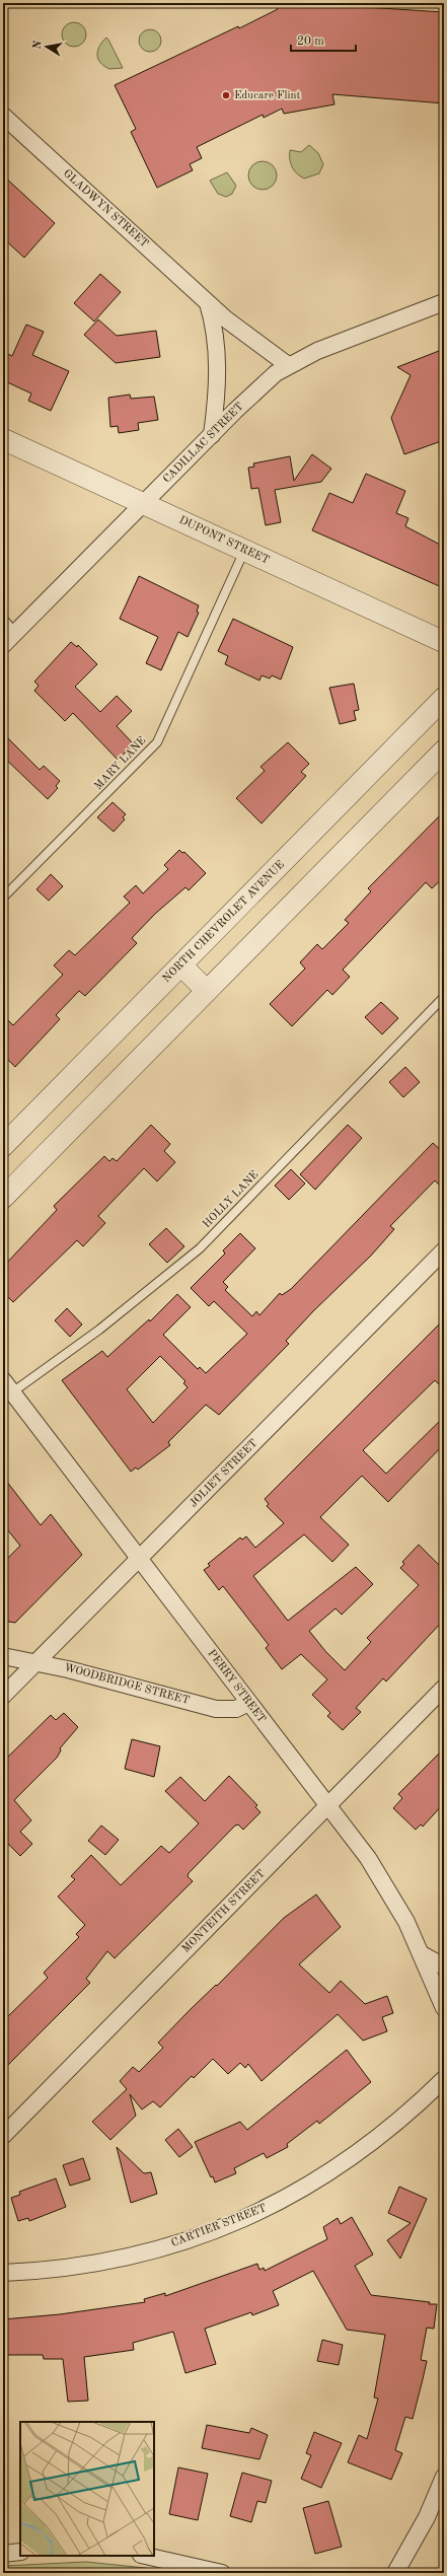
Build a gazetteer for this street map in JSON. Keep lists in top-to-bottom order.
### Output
{
  "streets": {
    "street": [
      "GLADWYN STREET",
      "CADILLAC STREET",
      "DUPONT STREET",
      "NORTH CHEVROLET AVENUE",
      "JOLIET STREET",
      "WOODBRIDGE STREET",
      "PERRY STREET",
      "MONTEITH STREET",
      "CARTIER STREET"
    ],
    "lane": ["MARY LANE", "HOLLY LANE"]
  },
  "crossings": [
    ["GLADWYN STREET", "CADILLAC STREET"],
    ["CADILLAC STREET", "DUPONT STREET"],
    ["DUPONT STREET", "MARY LANE"],
    ["HOLLY LANE", "PERRY STREET"],
    ["JOLIET STREET", "WOODBRIDGE STREET"],
    ["JOLIET STREET", "PERRY STREET"],
    ["WOODBRIDGE STREET", "PERRY STREET"],
    ["PERRY STREET", "MONTEITH STREET"]
  ],
  "places": ["Educare Flint"],
  "scale_bar": "20 m",
  "north": "left"
}
